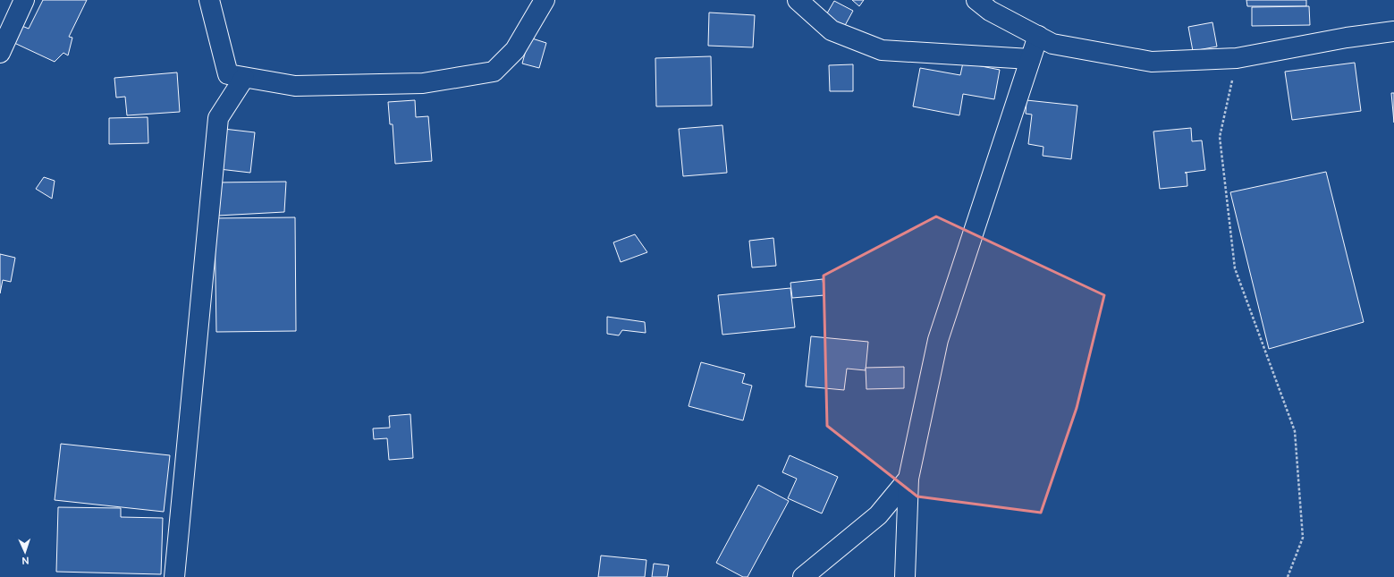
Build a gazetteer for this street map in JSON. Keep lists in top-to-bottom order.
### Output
{
  "north": "bottom"
}
